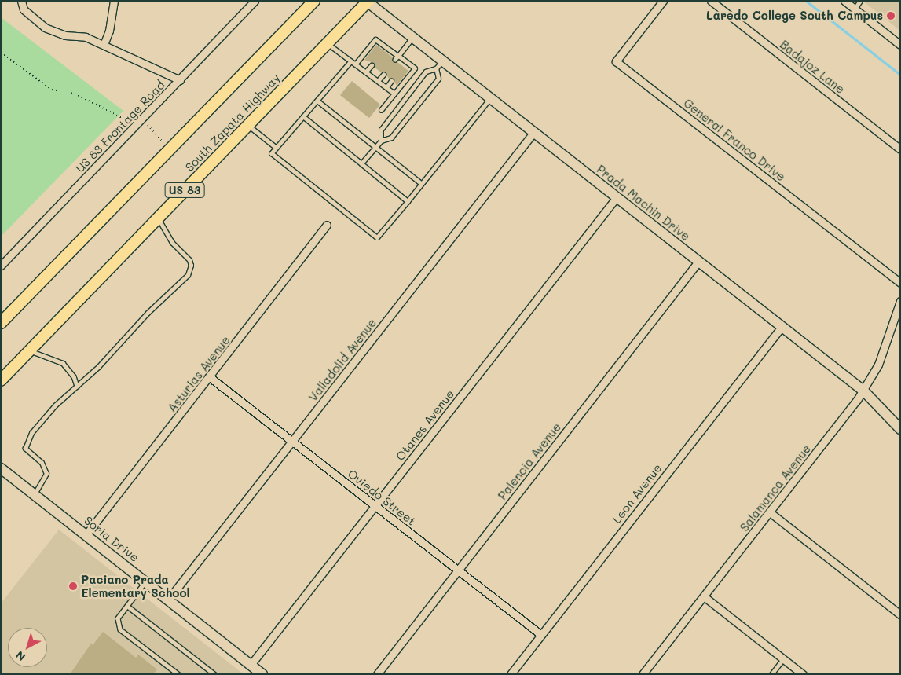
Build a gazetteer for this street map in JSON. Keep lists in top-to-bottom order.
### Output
{
  "streets": {
    "main road": ["South Zapata Highway", "US 83"],
    "street": [
      "Badajoz Lane",
      "US 83 Frontage Road",
      "General Franco Drive",
      "Prada Machin Drive",
      "Valladolid Avenue",
      "Asturias Avenue",
      "Otanes Avenue",
      "Palencia Avenue",
      "Salamanca Avenue",
      "Leon Avenue",
      "Oviedo Street",
      "Soria Drive"
    ]
  },
  "crossings": [
    ["South Zapata Highway", "Prada Machin Drive"],
    ["Prada Machin Drive", "Valladolid Avenue"],
    ["Prada Machin Drive", "Otanes Avenue"],
    ["Prada Machin Drive", "Palencia Avenue"],
    ["Prada Machin Drive", "Salamanca Avenue"],
    ["Prada Machin Drive", "Leon Avenue"],
    ["Valladolid Avenue", "Oviedo Street"],
    ["Valladolid Avenue", "Soria Drive"],
    ["Asturias Avenue", "Oviedo Street"],
    ["Asturias Avenue", "Soria Drive"],
    ["Otanes Avenue", "Oviedo Street"],
    ["Otanes Avenue", "Soria Drive"],
    ["Palencia Avenue", "Oviedo Street"],
    ["Leon Avenue", "Oviedo Street"]
  ],
  "places": ["Laredo College South Campus", "Paciano Prada Elementary School"],
  "north": "bottom left"
}
